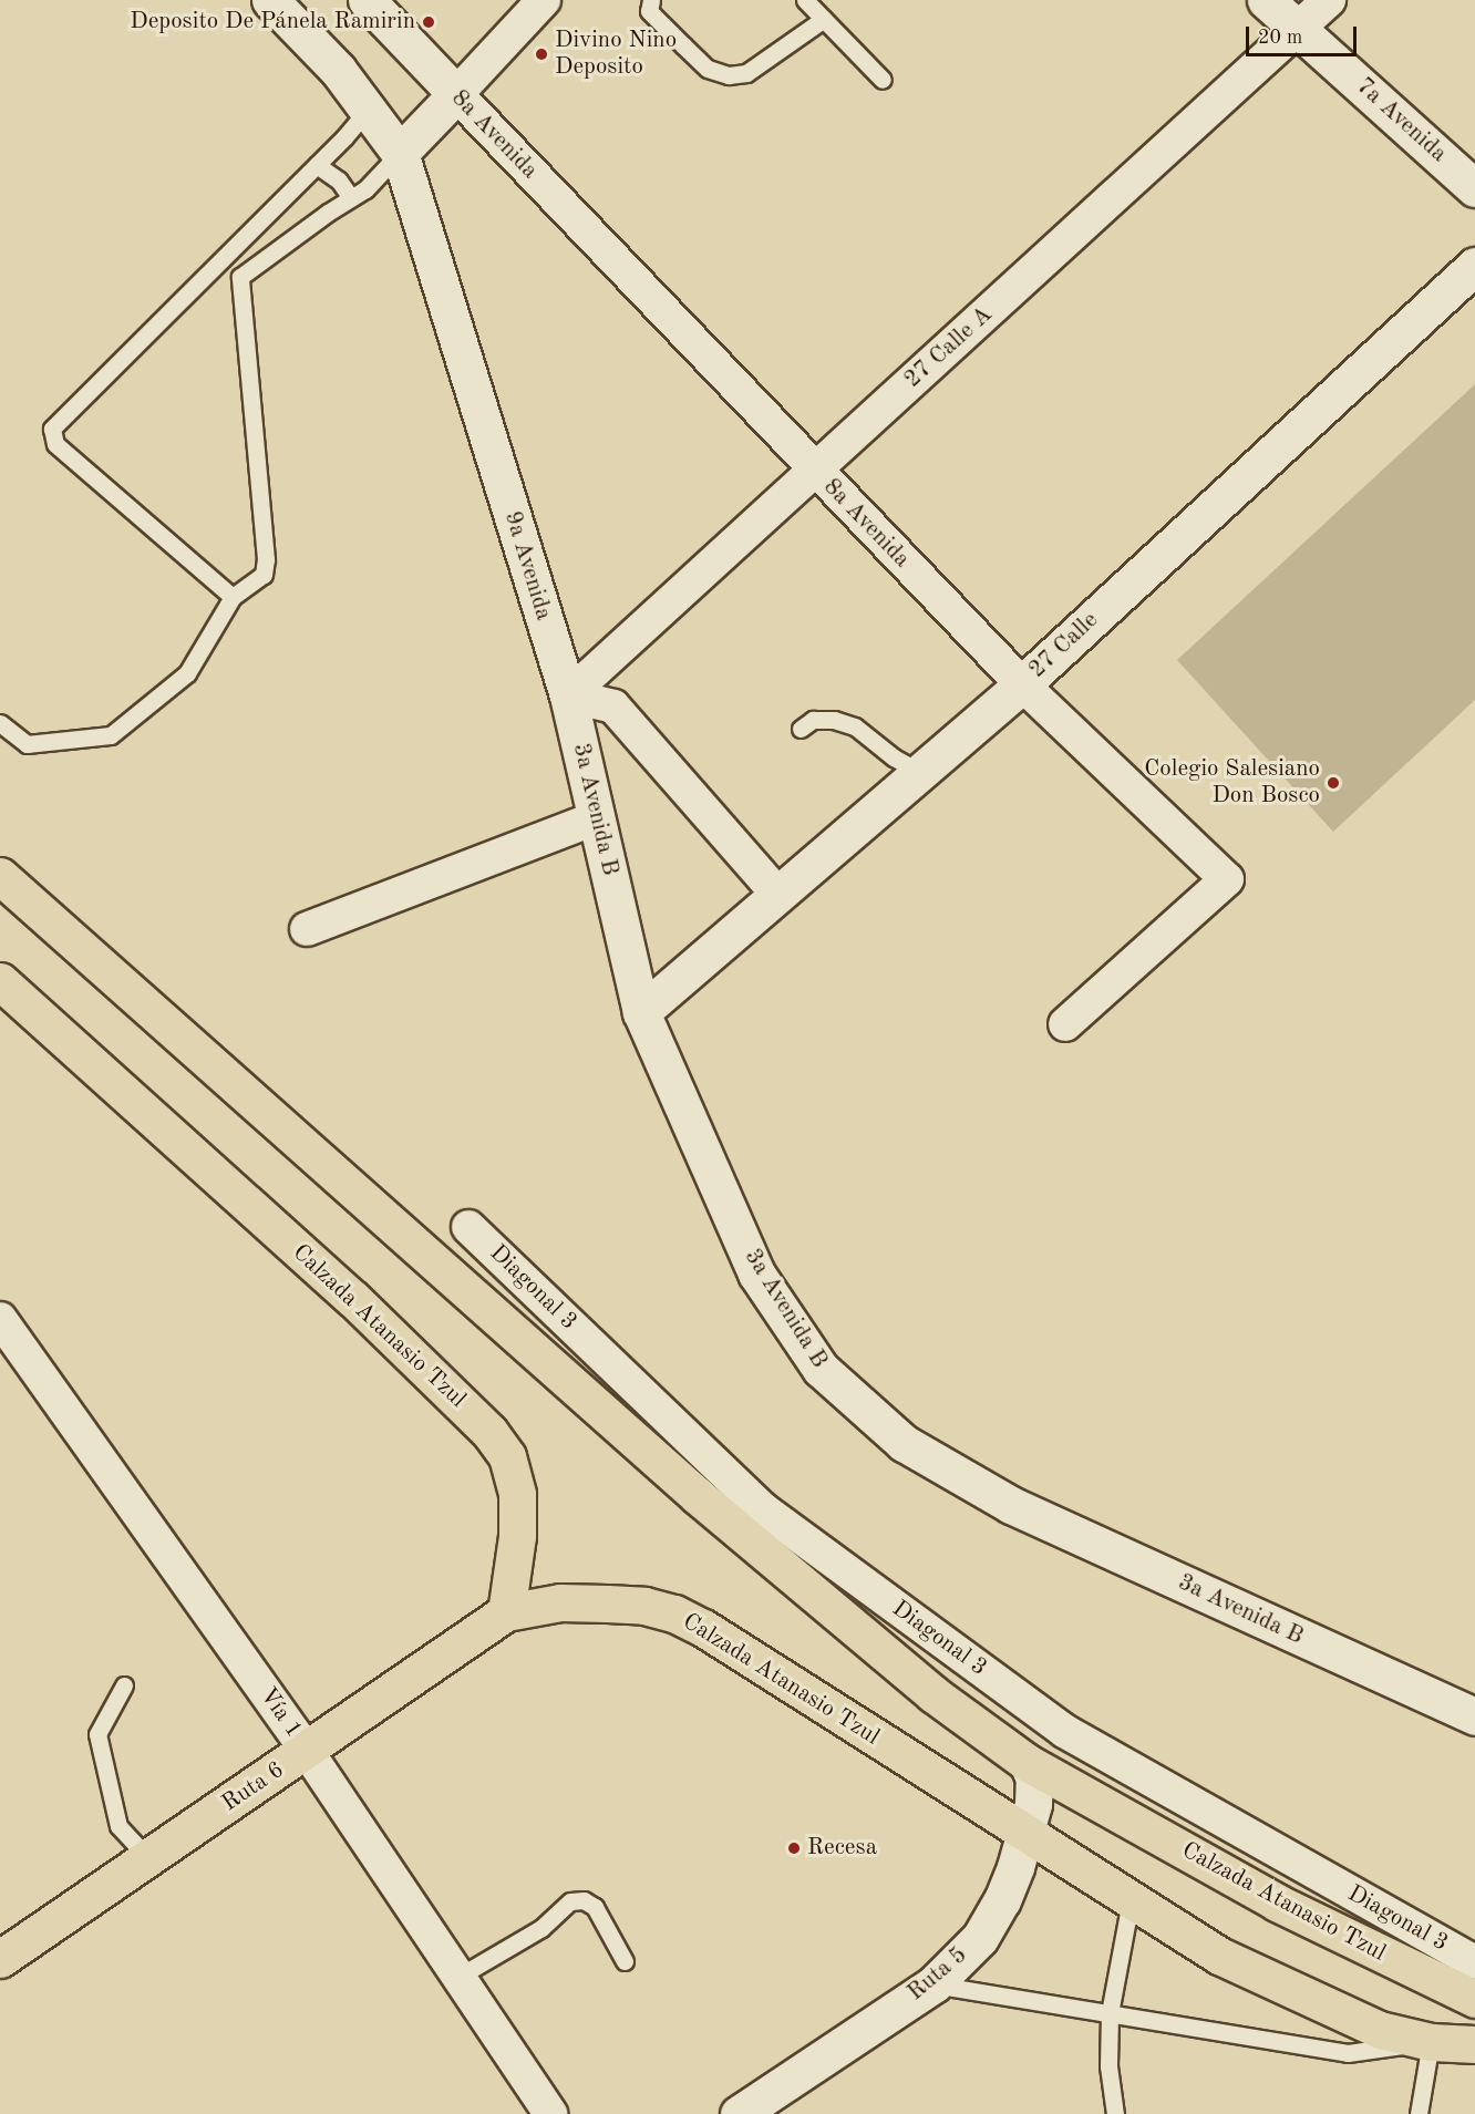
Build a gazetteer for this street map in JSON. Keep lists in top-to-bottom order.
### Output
{
  "streets": {
    "main road": ["Calzada Atanasio Tzul", "Ruta 6"],
    "street": [
      "7a Avenida",
      "8a Avenida",
      "27 Calle A",
      "9a Avenida",
      "27 Calle",
      "3a Avenida B",
      "Diagonal 3",
      "Vía 1",
      "Ruta 5"
    ]
  },
  "crossings": [
    ["7a Avenida", "27 Calle A"],
    ["8a Avenida", "27 Calle A"],
    ["8a Avenida", "27 Calle"],
    ["27 Calle A", "9a Avenida"],
    ["27 Calle A", "3a Avenida B"],
    ["9a Avenida", "3a Avenida B"],
    ["27 Calle", "3a Avenida B"],
    ["Calzada Atanasio Tzul", "Ruta 6"],
    ["Calzada Atanasio Tzul", "Ruta 5"],
    ["Vía 1", "Ruta 6"]
  ],
  "places": [
    "Deposito De Pánela Ramirin",
    "Divino Nino Deposito",
    "Colegio Salesiano Don Bosco",
    "Recesa"
  ],
  "scale_bar": "20 m"
}
